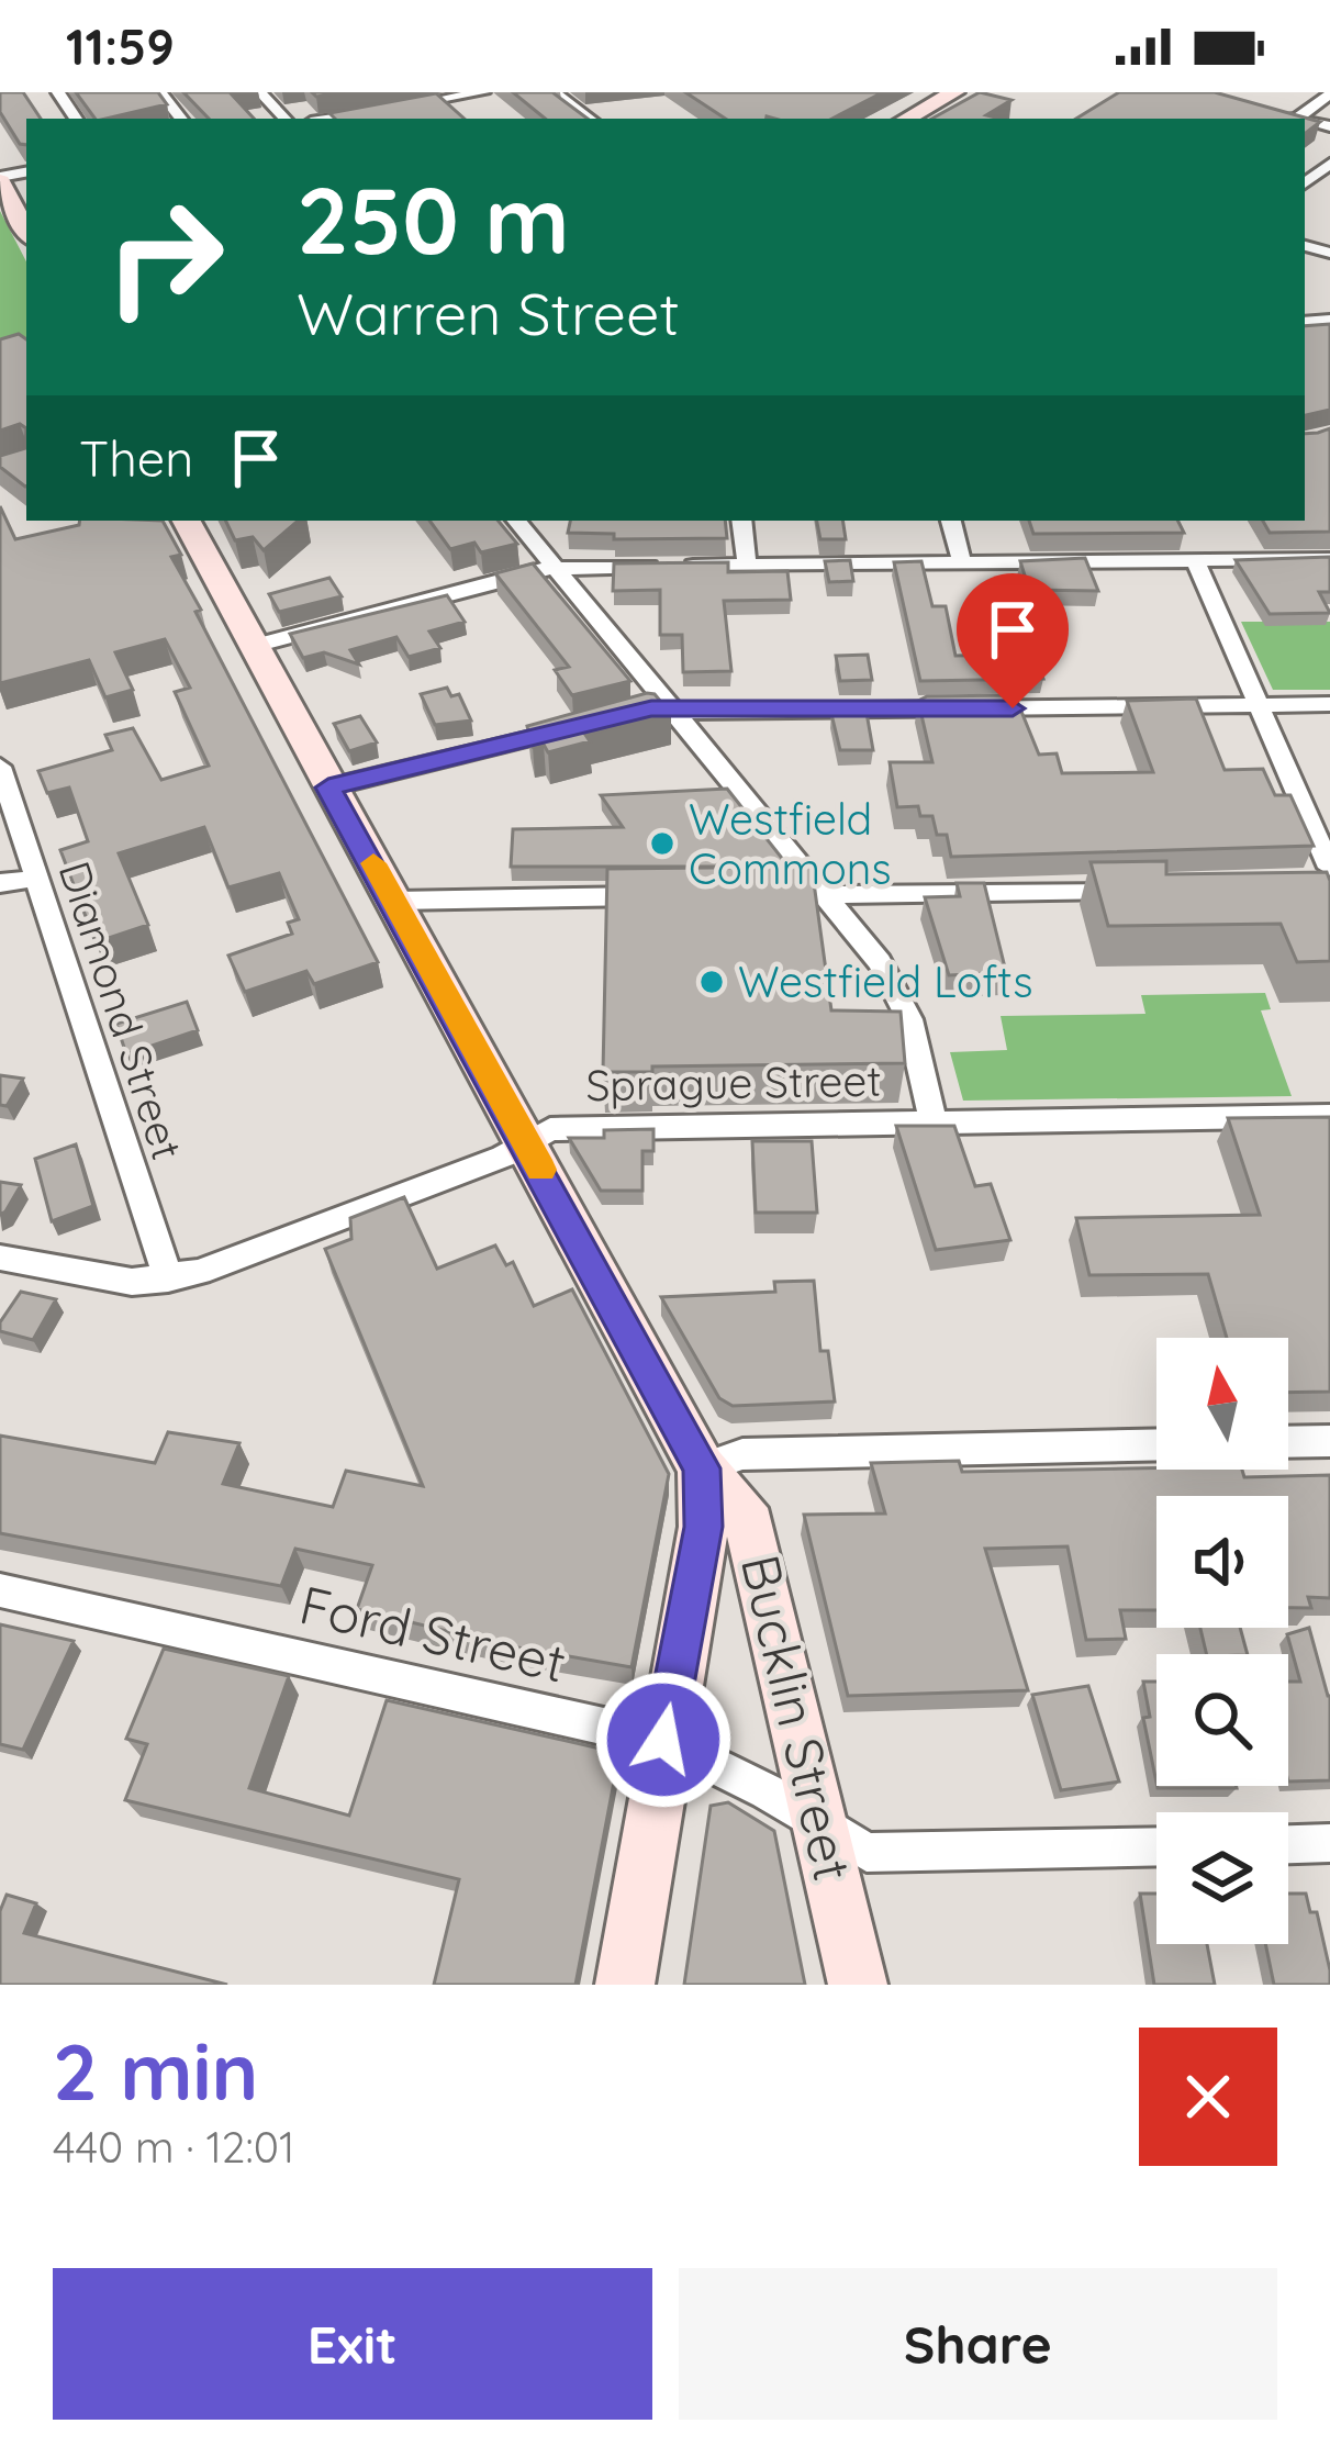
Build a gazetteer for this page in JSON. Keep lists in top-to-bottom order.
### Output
{
  "streets": {
    "street": [
      "Diamond Street",
      "Sprague Street",
      "Ford Street",
      "Bucklin Street"
    ]
  },
  "crossings": [
    ["Diamond Street", "Sprague Street"],
    ["Sprague Street", "Bucklin Street"],
    ["Ford Street", "Bucklin Street"]
  ],
  "places": ["Westfield Commons", "Westfield Lofts"],
  "north": "top",
  "page": {
    "status": "11:59",
    "turn": ["250 m", "Warren Street"],
    "then": "Then",
    "heading": ["2 min", "440 m · 12:01"],
    "buttons": ["Exit", "Share"]
  }
}
